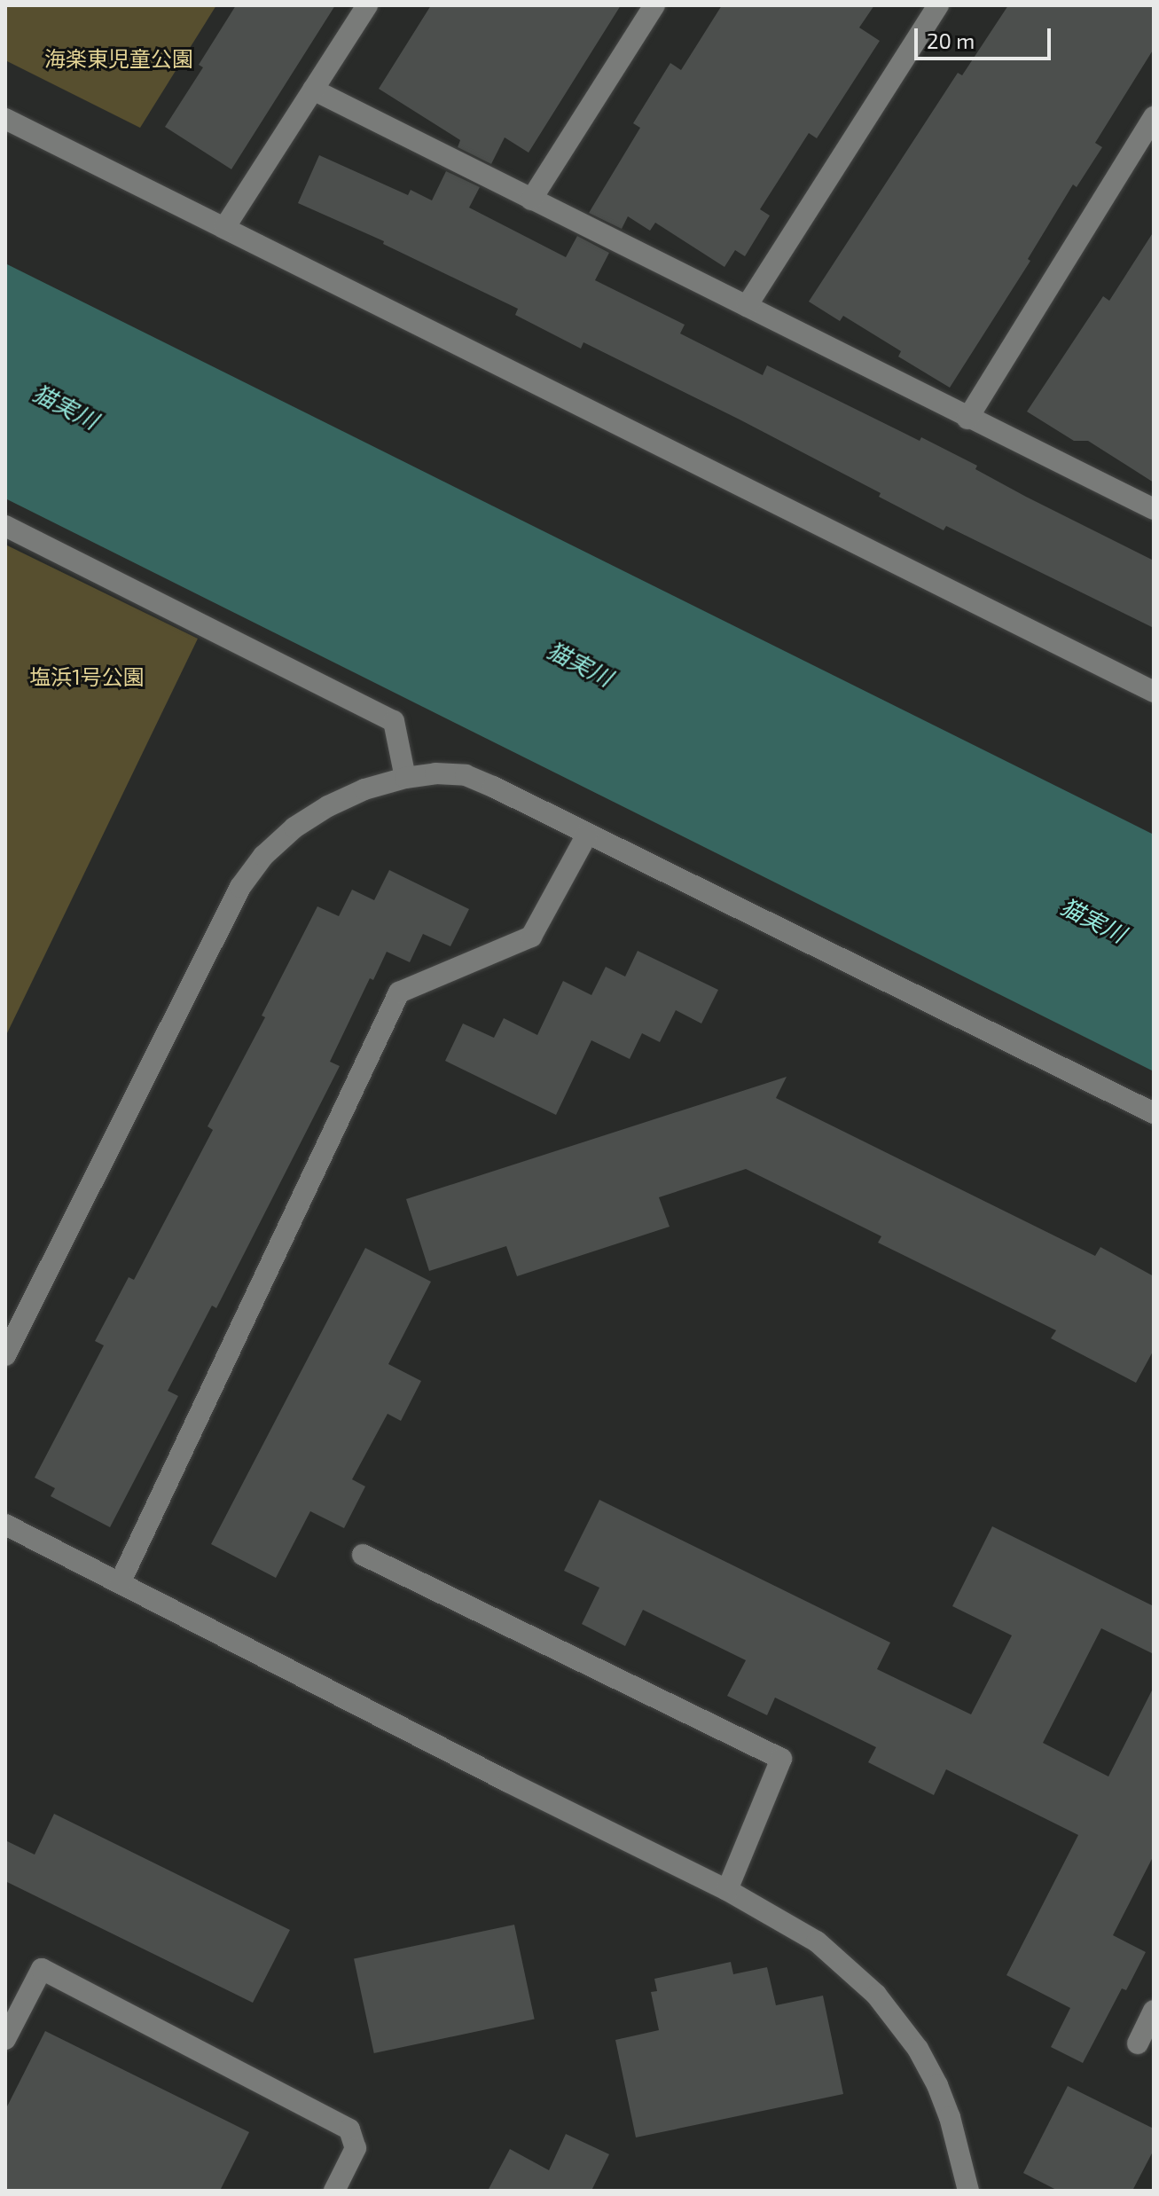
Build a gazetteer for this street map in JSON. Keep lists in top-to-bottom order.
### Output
{
  "water": ["猫実川"],
  "parks": ["海楽東児童公園", "塩浜1号公園"],
  "scale_bar": "20 m"
}
